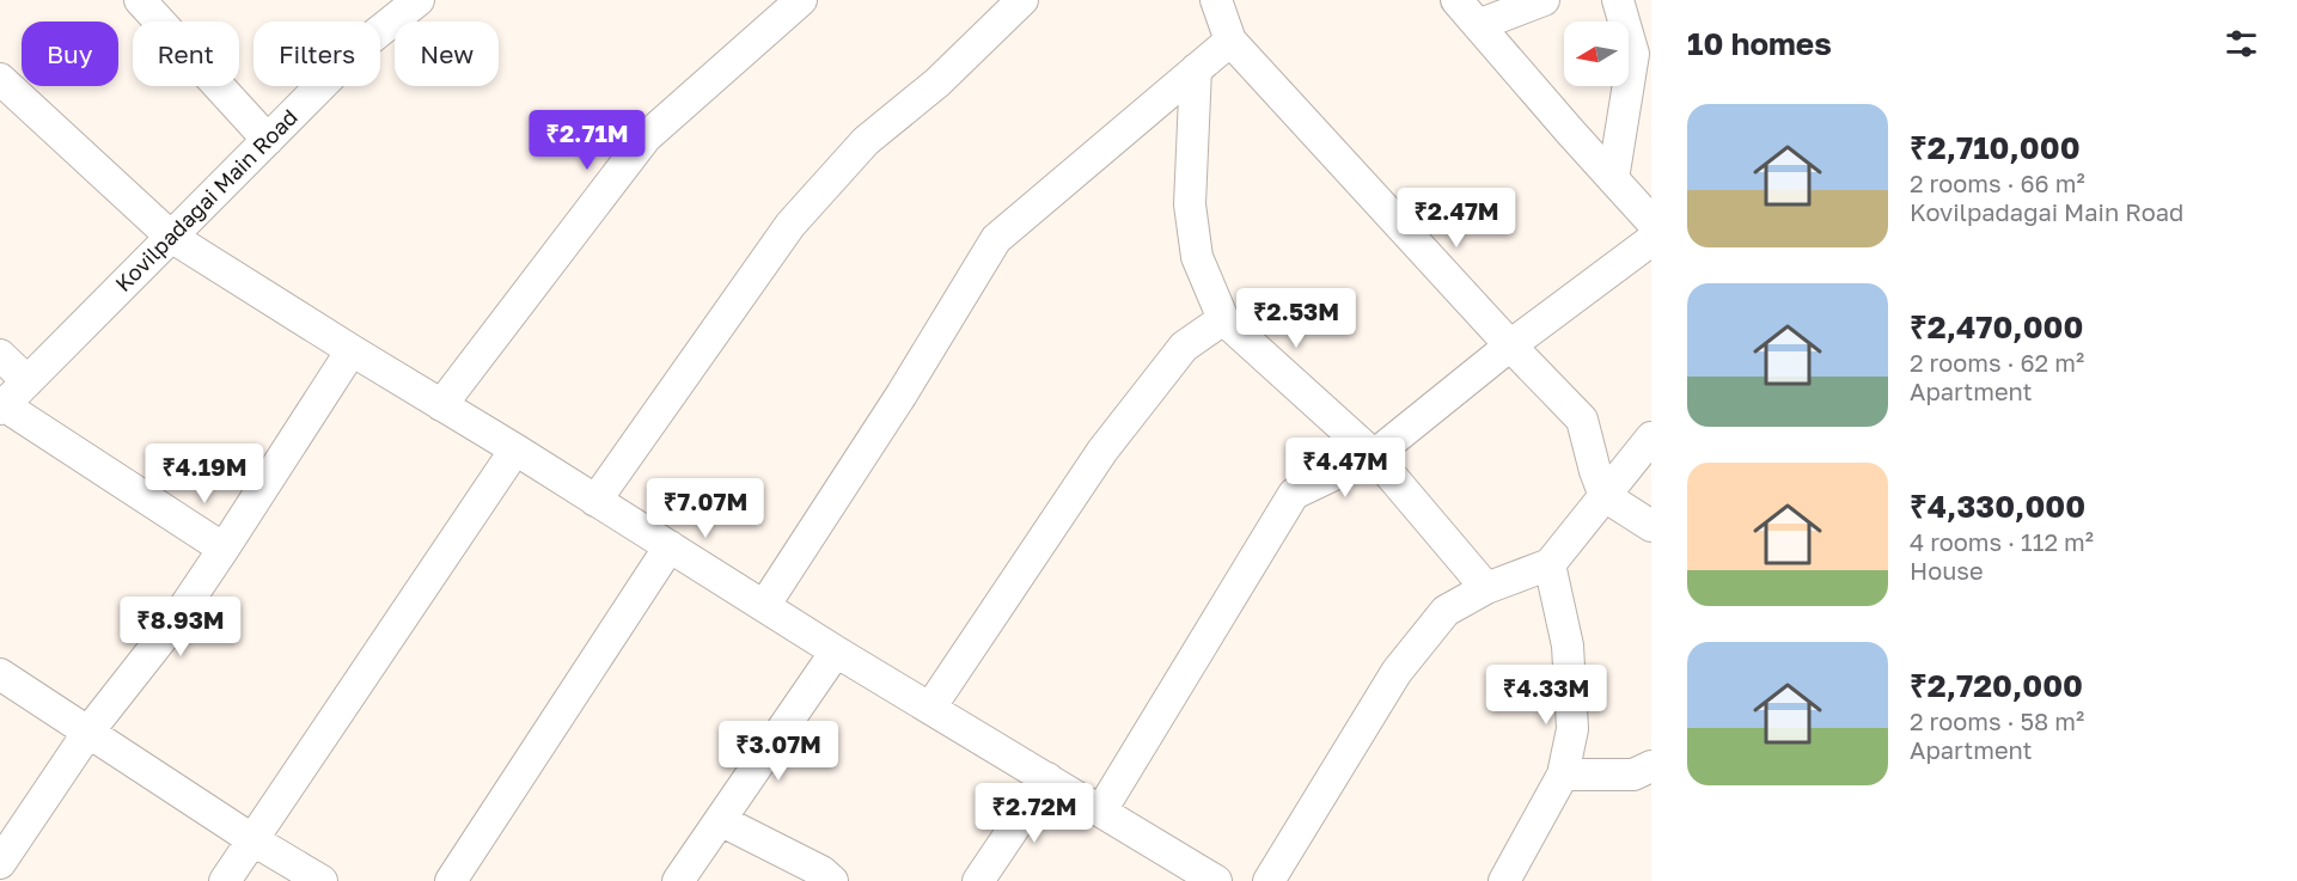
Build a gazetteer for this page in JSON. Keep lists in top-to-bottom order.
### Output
{
  "streets": {
    "street": ["Kovilpadagai Main Road"]
  },
  "north": "left",
  "page": {
    "heading": "10 homes",
    "chip": [
      "Buy",
      "Rent",
      "Filters",
      "New"
    ],
    "list": [
      {
        "name": "₹2,710,000",
        "note": "2 rooms · 66 m² · Kovilpadagai Main Road"
      },
      {
        "name": "₹2,470,000",
        "note": "2 rooms · 62 m² · Apartment"
      },
      {
        "name": "₹4,330,000",
        "note": "4 rooms · 112 m² · House"
      },
      {
        "name": "₹2,720,000",
        "note": "2 rooms · 58 m² · Apartment"
      }
    ],
    "price": [
      "₹2.71M",
      "₹2.47M",
      "₹2.53M",
      "₹4.47M",
      "₹4.19M",
      "₹7.07M",
      "₹8.93M",
      "₹4.33M",
      "₹3.07M",
      "₹2.72M"
    ]
  }
}
